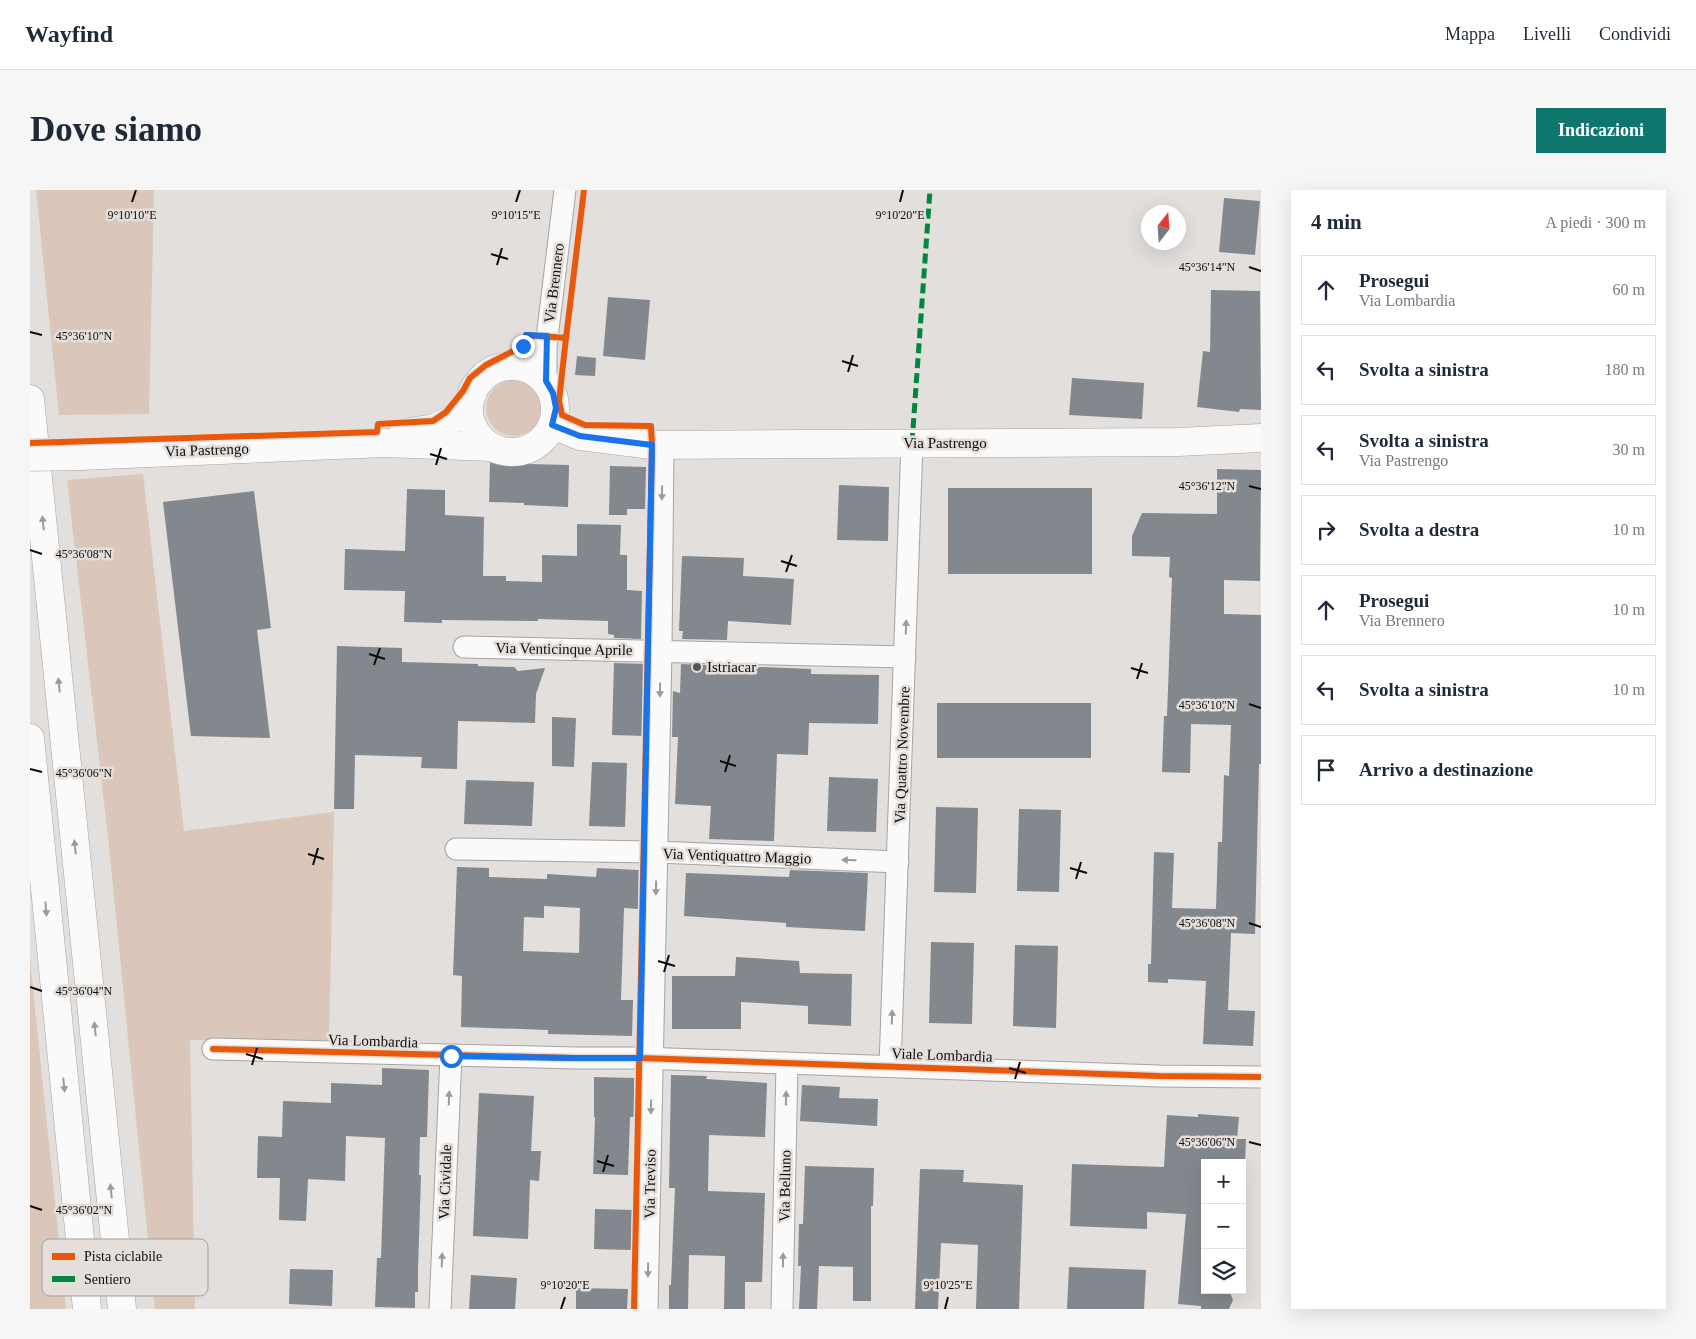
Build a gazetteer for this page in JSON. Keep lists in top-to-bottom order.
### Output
{
  "streets": {
    "main road": ["Via Pastrengo"],
    "street": [
      "Via Brennero",
      "Via Venticinque Aprile",
      "Via Quattro Novembre",
      "Via Ventiquattro Maggio",
      "Via Lombardia",
      "Viale Lombardia",
      "Via Cividale",
      "Via Treviso",
      "Via Belluno"
    ]
  },
  "crossings": [
    ["Via Brennero", "Via Pastrengo"],
    ["Via Pastrengo", "Via Quattro Novembre"],
    ["Via Pastrengo", "Via Treviso"],
    ["Via Venticinque Aprile", "Via Quattro Novembre"],
    ["Via Venticinque Aprile", "Via Treviso"],
    ["Via Quattro Novembre", "Via Ventiquattro Maggio"],
    ["Via Quattro Novembre", "Viale Lombardia"],
    ["Via Ventiquattro Maggio", "Via Treviso"],
    ["Via Lombardia", "Viale Lombardia"],
    ["Via Lombardia", "Via Cividale"],
    ["Via Lombardia", "Via Treviso"],
    ["Viale Lombardia", "Via Treviso"],
    ["Viale Lombardia", "Via Belluno"]
  ],
  "one_way": [
    "Via Quattro Novembre",
    "Via Ventiquattro Maggio",
    "Via Cividale",
    "Via Treviso",
    "Via Belluno"
  ],
  "places": ["Istriacar"],
  "legend": ["Pista ciclabile", "Sentiero"],
  "north": "top",
  "page": {
    "header": "Wayfind",
    "nav": ["Mappa", "Livelli", "Condividi"],
    "buttons": "Indicazioni",
    "title": "Dove siamo",
    "heading": ["4 min", "A piedi · 300 m"],
    "list": [
      ["Prosegui", "Via Lombardia", "60 m"],
      ["Svolta a sinistra", "180 m"],
      ["Svolta a sinistra", "Via Pastrengo", "30 m"],
      ["Svolta a destra", "10 m"],
      ["Prosegui", "Via Brennero", "10 m"],
      ["Svolta a sinistra", "10 m"],
      "Arrivo a destinazione"
    ],
    "map_buttons": ["+", "−"]
  },
  "coordinates": [
    "9°10'10\"E",
    "9°10'15\"E",
    "9°10'20\"E",
    "45°36'14\"N",
    "45°36'10\"N",
    "45°36'12\"N",
    "45°36'08\"N",
    "45°36'06\"N",
    "45°36'04\"N",
    "45°36'02\"N",
    "9°10'25\"E"
  ]
}
